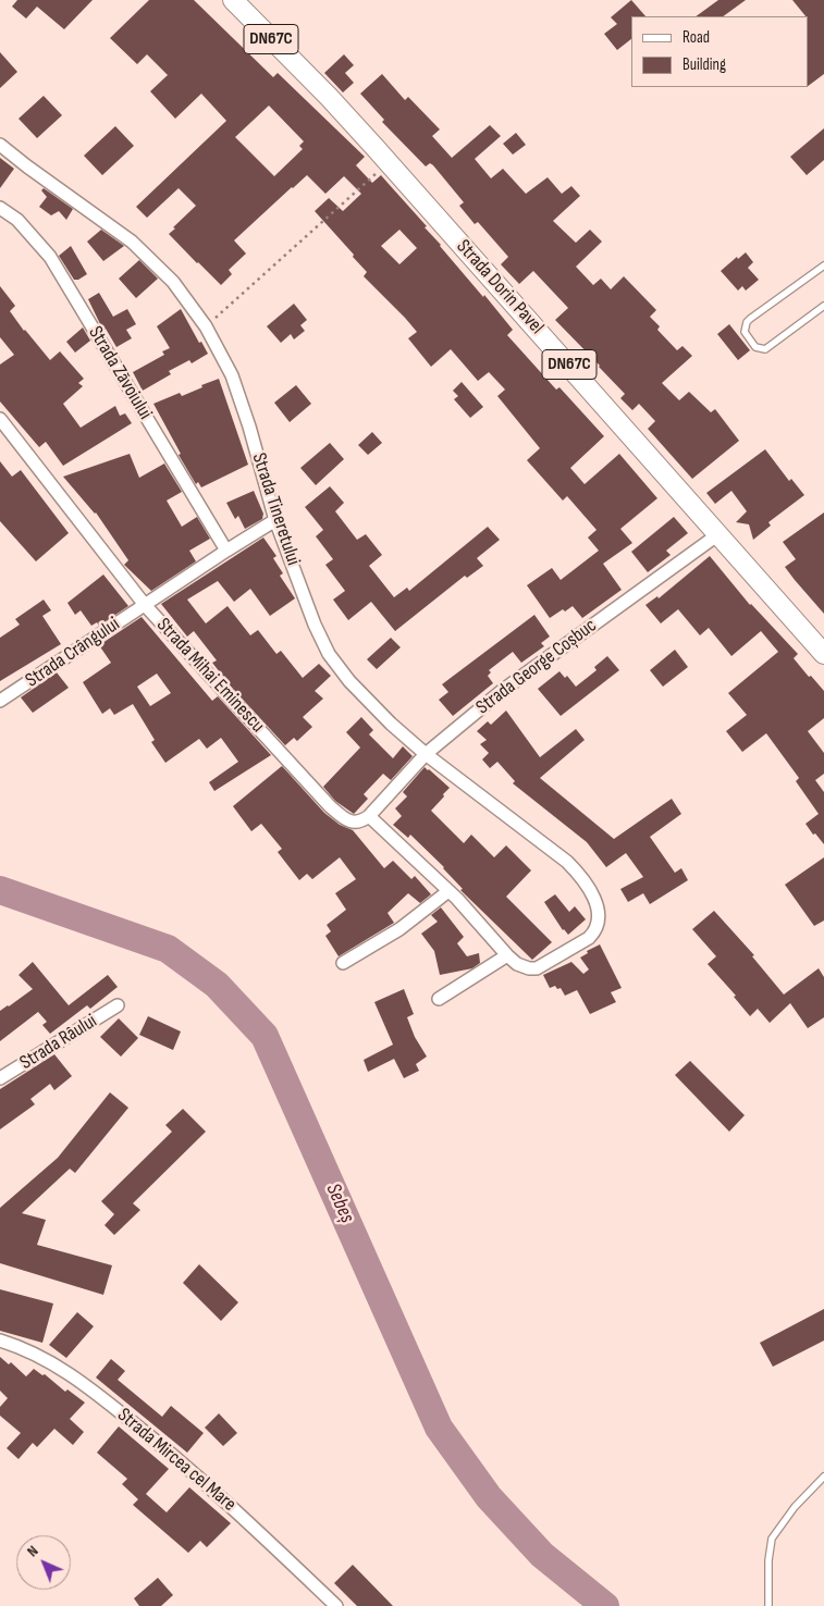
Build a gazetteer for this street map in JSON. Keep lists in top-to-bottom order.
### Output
{
  "streets": {
    "main road": ["DN67C", "Strada Dorin Pavel"],
    "street": [
      "Strada Zăvoiului",
      "Strada Tineretului",
      "Strada Crângului",
      "Strada George Coșbuc",
      "Strada Mihai Eminescu",
      "Strada Râului",
      "Strada Mircea cel Mare"
    ]
  },
  "crossings": [
    ["Strada Dorin Pavel", "Strada George Coșbuc"],
    ["Strada Zăvoiului", "Strada Crângului"],
    ["Strada Tineretului", "Strada Crângului"],
    ["Strada Tineretului", "Strada George Coșbuc"],
    ["Strada Crângului", "Strada Mihai Eminescu"],
    ["Strada George Coșbuc", "Strada Mihai Eminescu"]
  ],
  "water": ["Sebeș"],
  "legend": ["Road", "Building"],
  "north": "top left"
}
